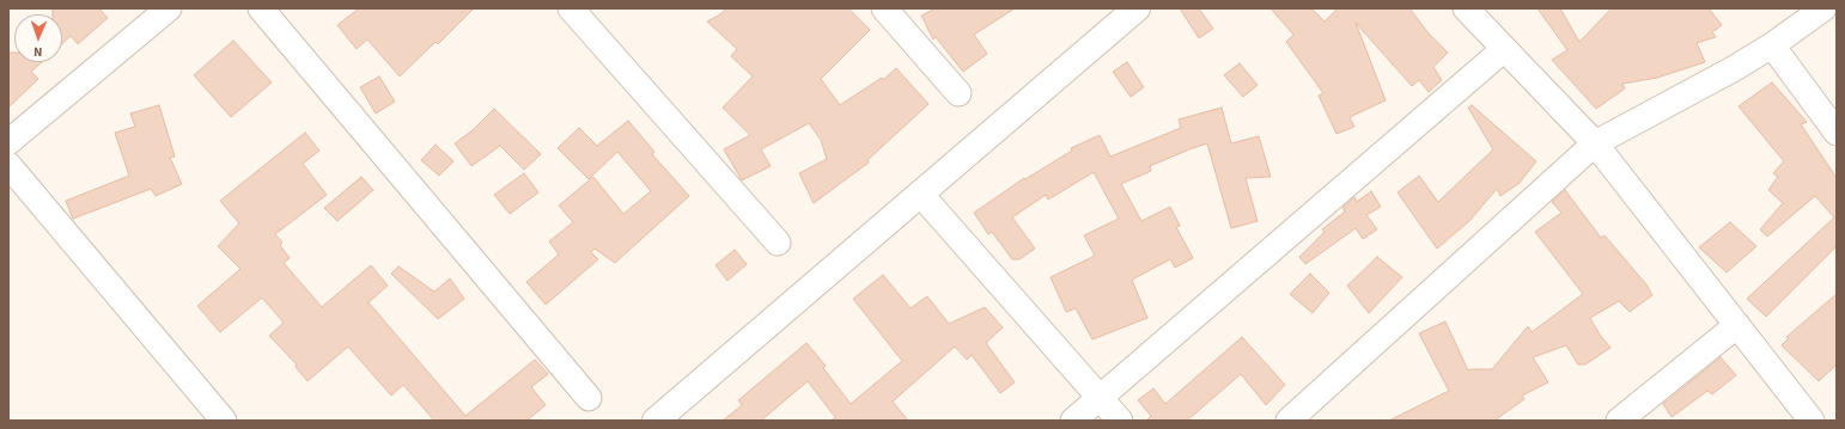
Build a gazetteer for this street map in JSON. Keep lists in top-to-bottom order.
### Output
{
  "north": "bottom"
}
